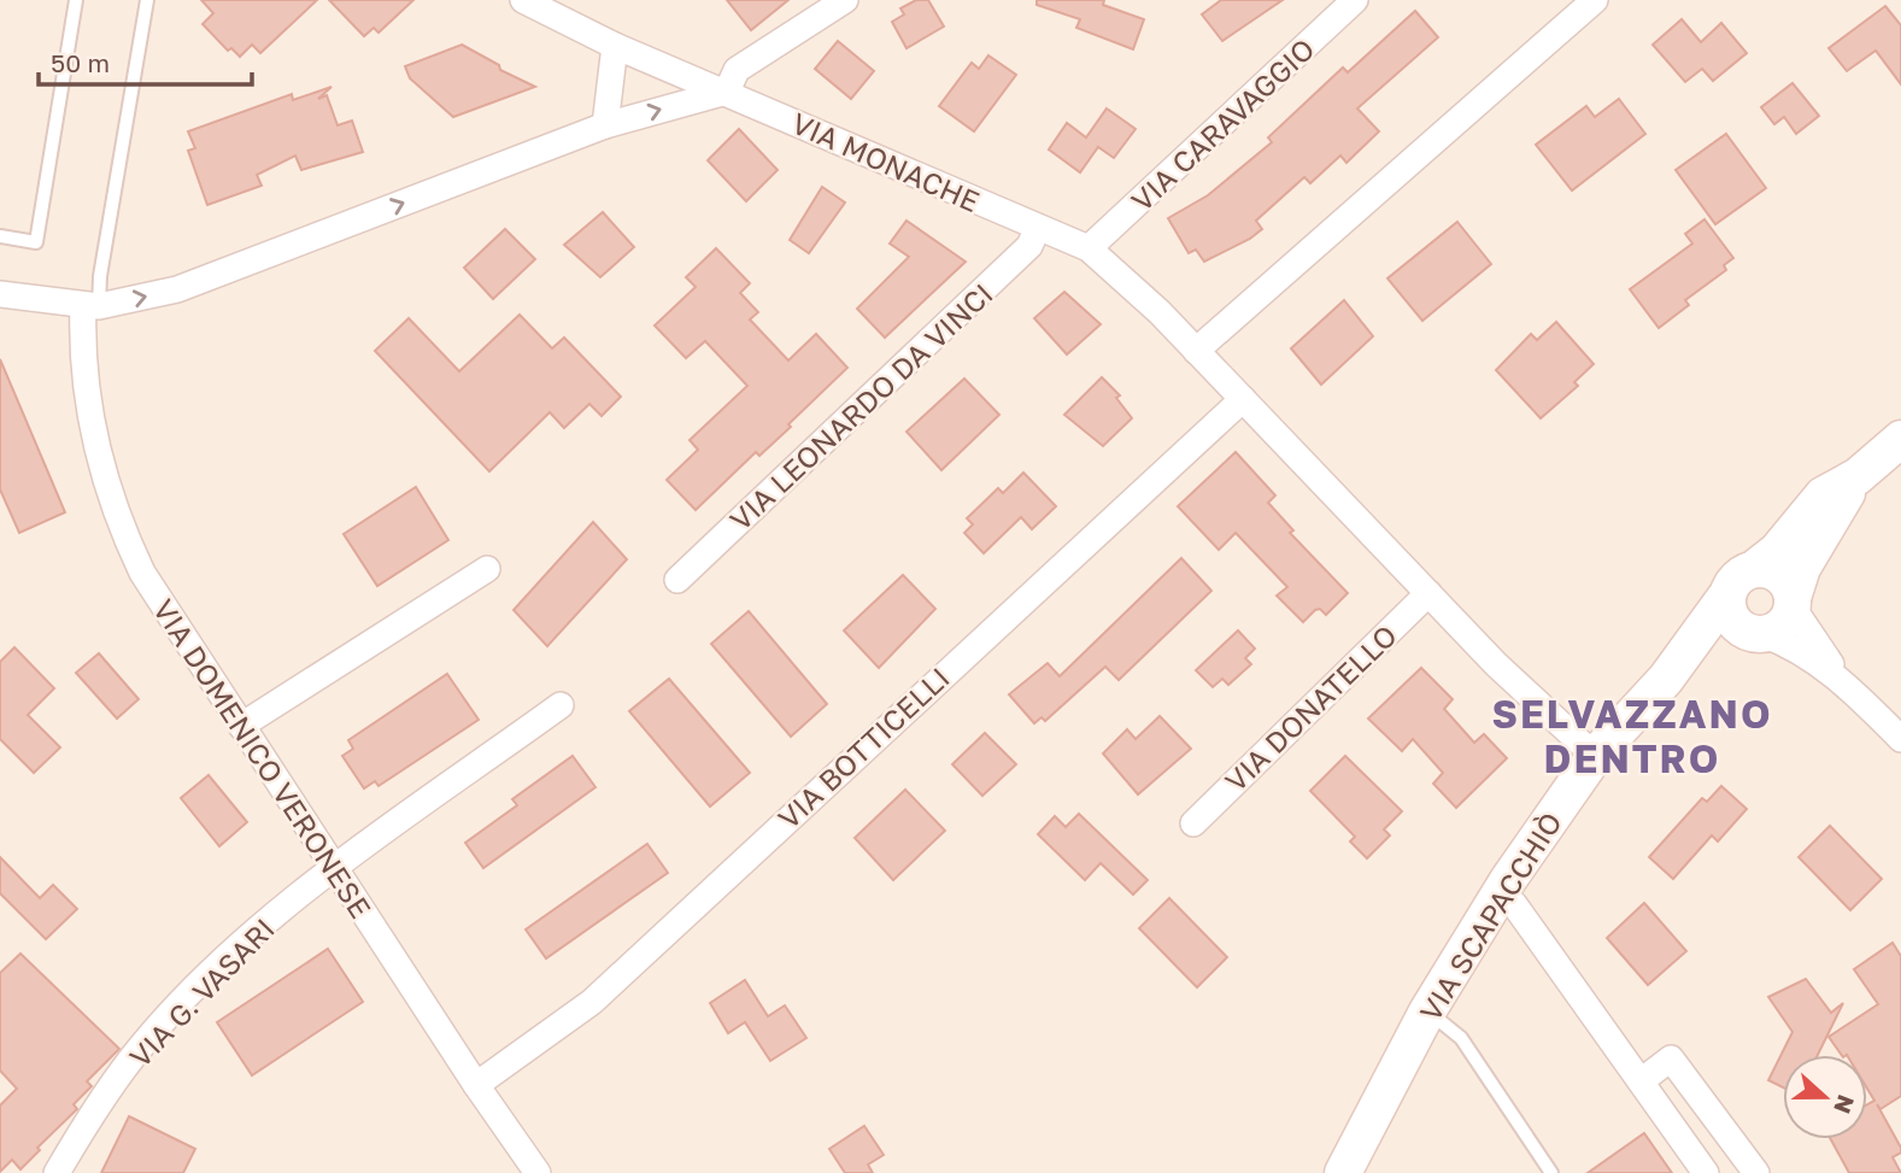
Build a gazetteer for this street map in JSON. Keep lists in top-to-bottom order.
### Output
{
  "streets": {
    "street": [
      "VIA CARAVAGGIO",
      "VIA MONACHE",
      "VIA LEONARDO DA VINCI",
      "VIA DONATELLO",
      "VIA BOTTICELLI",
      "VIA DOMENICO VERONESE",
      "VIA SCAPACCHIÒ",
      "VIA G. VASARI"
    ]
  },
  "crossings": [
    ["VIA CARAVAGGIO", "VIA MONACHE"],
    ["VIA MONACHE", "VIA LEONARDO DA VINCI"],
    ["VIA MONACHE", "VIA DONATELLO"],
    ["VIA MONACHE", "VIA BOTTICELLI"],
    ["VIA MONACHE", "VIA SCAPACCHIÒ"],
    ["VIA BOTTICELLI", "VIA DOMENICO VERONESE"],
    ["VIA DOMENICO VERONESE", "VIA G. VASARI"]
  ],
  "districts": ["SELVAZZANO DENTRO"],
  "scale_bar": "50 m",
  "north": "right"
}
